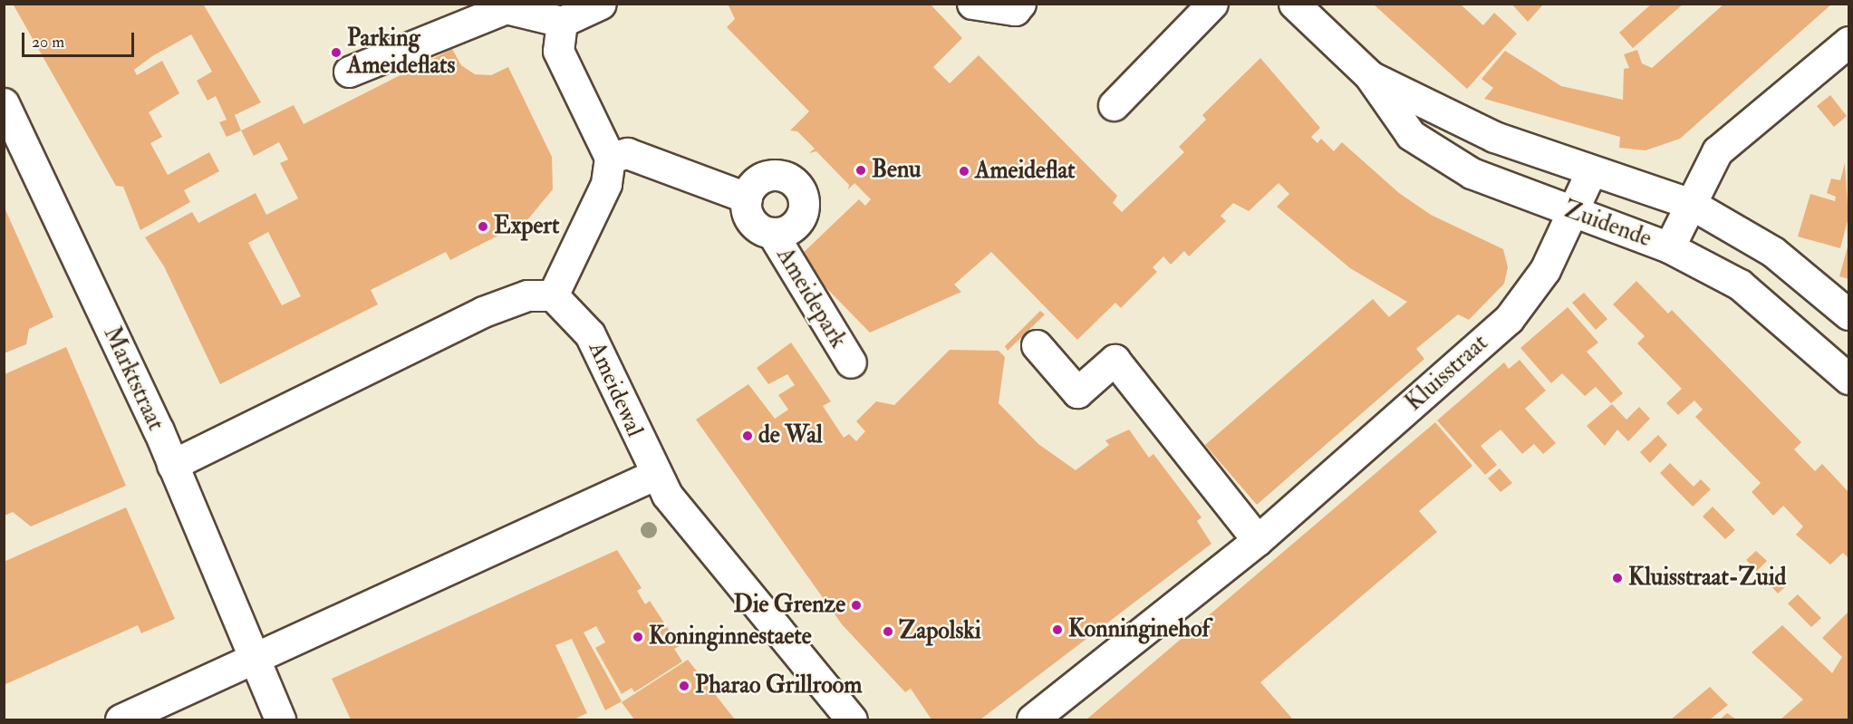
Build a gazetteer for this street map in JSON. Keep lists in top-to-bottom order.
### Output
{
  "streets": {
    "street": [
      "Zuidende",
      "Ameidepark",
      "Kluisstraat",
      "Marktstraat",
      "Ameidewal"
    ]
  },
  "crossings": [
    ["Zuidende", "Kluisstraat"]
  ],
  "places": [
    "Parking Ameideflats",
    "Benu",
    "Ameideflat",
    "Expert",
    "de Wal",
    "Kluisstraat-Zuid",
    "Die Grenze",
    "Konninginehof",
    "Zapolski",
    "Koninginnestaete",
    "Pharao Grillroom"
  ],
  "scale_bar": "20 m"
}
